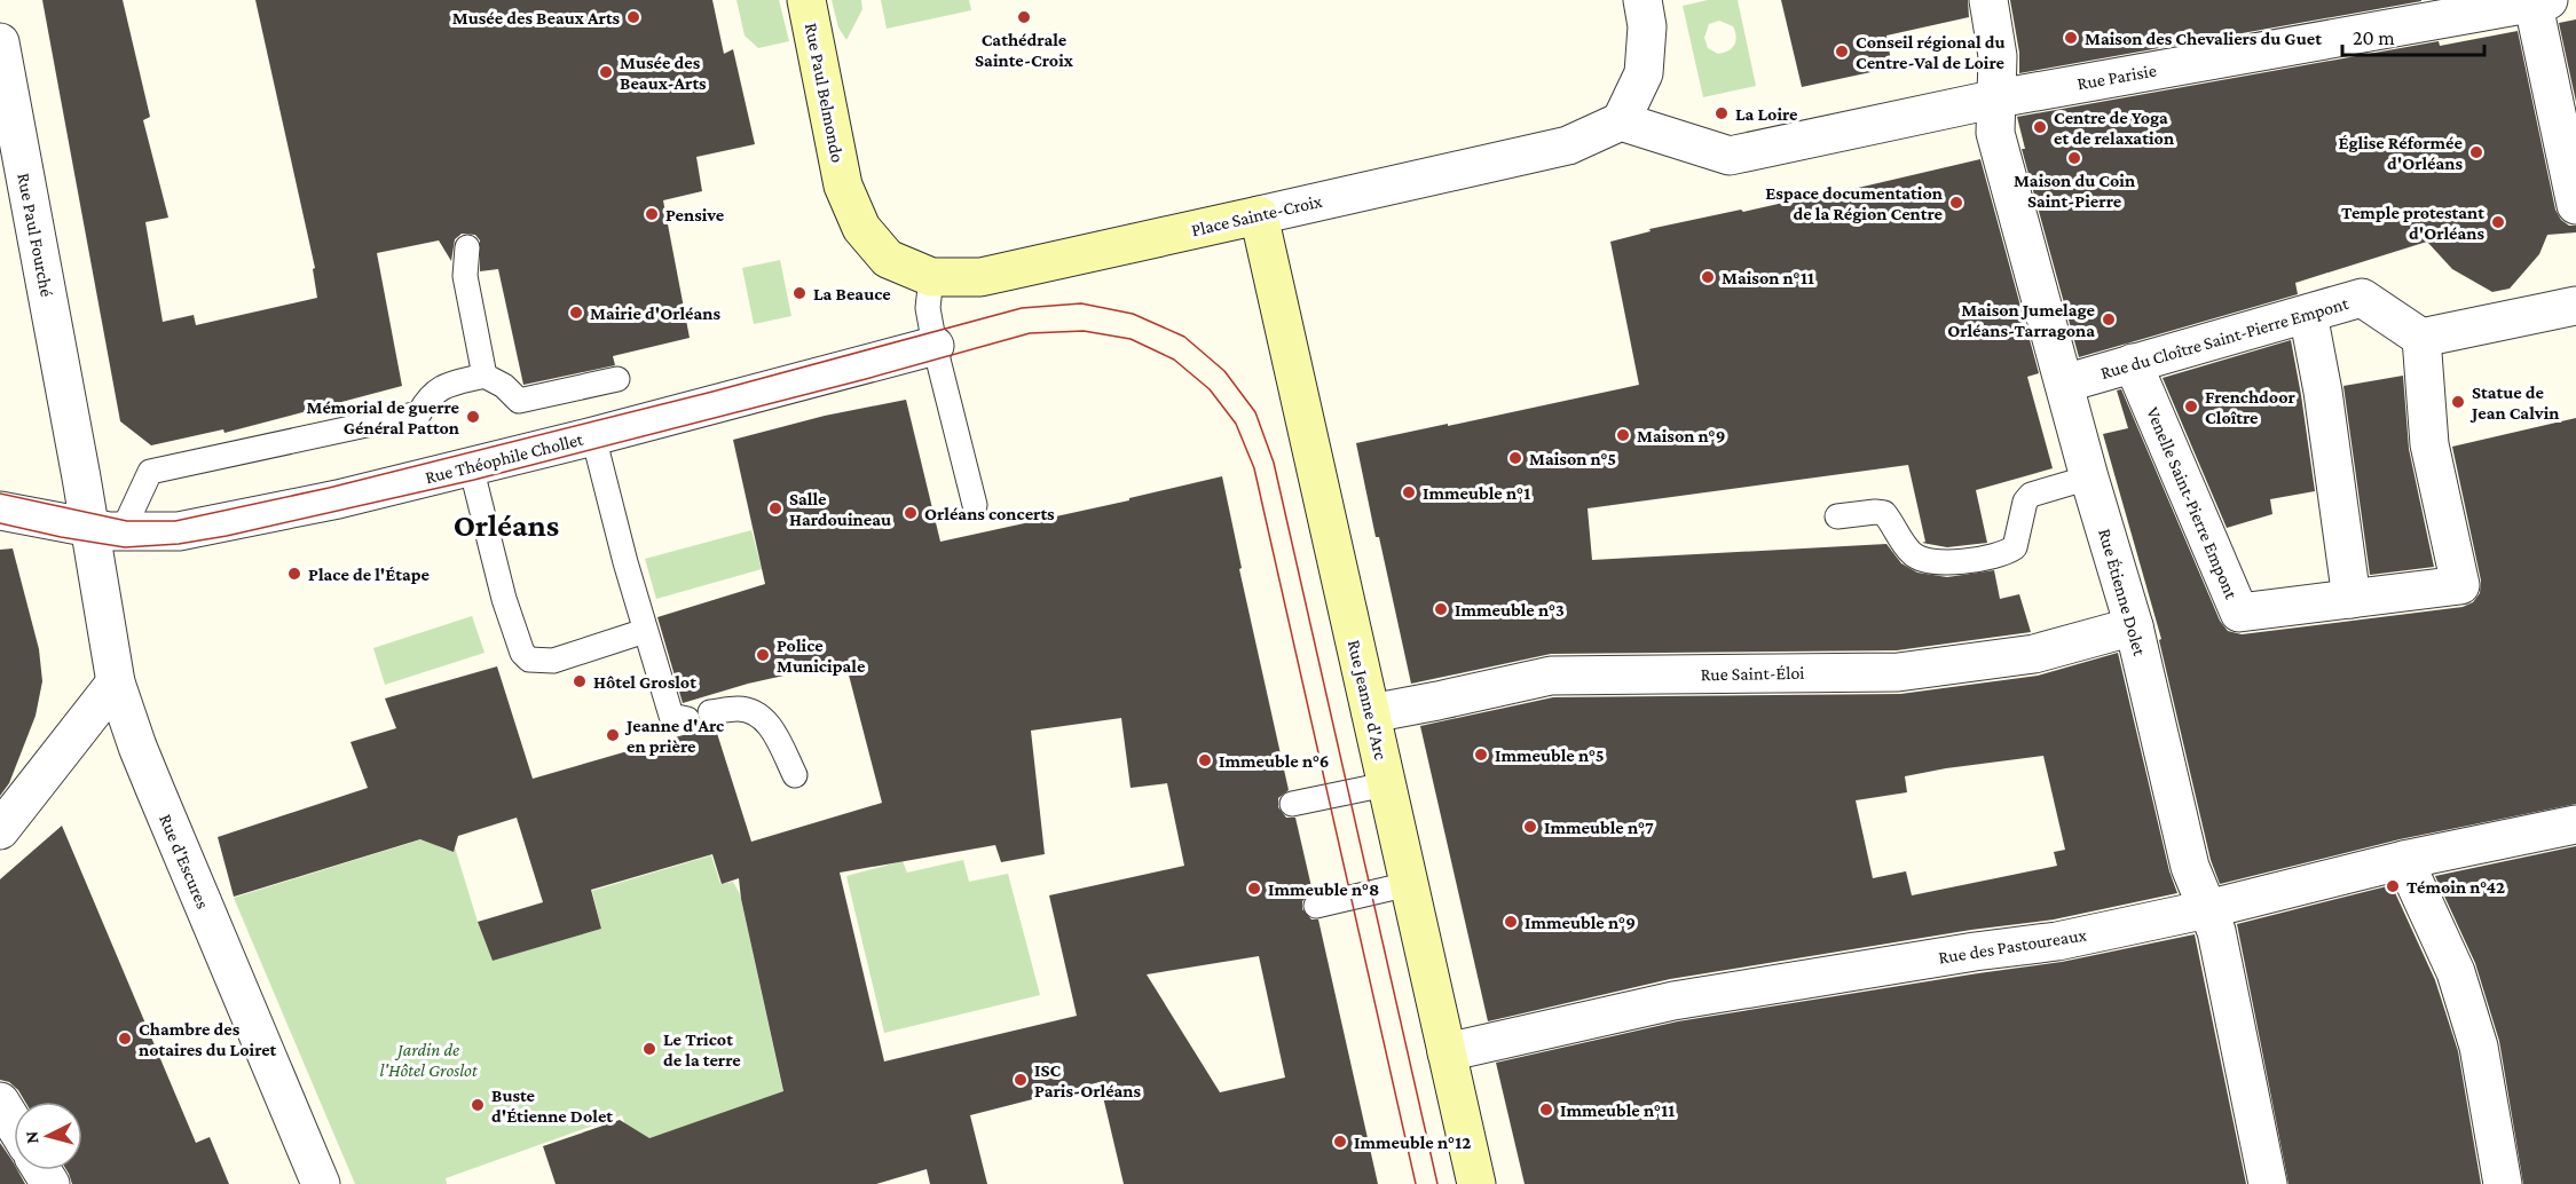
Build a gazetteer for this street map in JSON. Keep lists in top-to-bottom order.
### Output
{
  "streets": {
    "street": [
      "Rue Parisie",
      "Rue Paul Belmondo",
      "Place Sainte-Croix",
      "Rue Paul Fourché",
      "Rue du Cloître Saint-Pierre Empont",
      "Rue Théophile Chollet",
      "Venelle Saint-Pierre Empont",
      "Rue Étienne Dolet",
      "Rue Saint-Éloi",
      "Rue Jeanne d'Arc",
      "Rue d'Escures",
      "Rue des Pastoureaux"
    ]
  },
  "crossings": [
    ["Rue Parisie", "Place Sainte-Croix"],
    ["Rue Parisie", "Rue Étienne Dolet"],
    ["Rue Paul Belmondo", "Place Sainte-Croix"],
    ["Place Sainte-Croix", "Rue Jeanne d'Arc"],
    ["Rue Paul Fourché", "Rue Théophile Chollet"],
    ["Rue Paul Fourché", "Rue d'Escures"],
    ["Rue du Cloître Saint-Pierre Empont", "Venelle Saint-Pierre Empont"],
    ["Rue du Cloître Saint-Pierre Empont", "Rue Étienne Dolet"],
    ["Rue Théophile Chollet", "Rue d'Escures"],
    ["Rue Étienne Dolet", "Rue Saint-Éloi"],
    ["Rue Étienne Dolet", "Rue des Pastoureaux"],
    ["Rue Saint-Éloi", "Rue Jeanne d'Arc"],
    ["Rue Jeanne d'Arc", "Rue des Pastoureaux"]
  ],
  "districts": ["Orléans"],
  "parks": ["Jardin de l'Hôtel Groslot"],
  "places": [
    "Musée des Beaux Arts",
    "Cathédrale Sainte-Croix",
    "Maison des Chevaliers du Guet",
    "Conseil régional du Centre-Val de Loire",
    "Musée des Beaux-Arts",
    "La Loire",
    "Centre de Yoga et de relaxation",
    "Église Réformée d'Orléans",
    "Maison du Coin Saint-Pierre",
    "Espace documentation de la Région Centre",
    "Pensive",
    "Temple protestant d'Orléans",
    "Maison n°11",
    "La Beauce",
    "Mairie d'Orléans",
    "Maison Jumelage Orléans-Tarragona",
    "Statue de Jean Calvin",
    "Frenchdoor Cloître",
    "Mémorial de guerre Général Patton",
    "Maison n°9",
    "Maison n°5",
    "Immeuble n°1",
    "Salle Hardouineau",
    "Orléans concerts",
    "Place de l'Étape",
    "Immeuble n°3",
    "Police Municipale",
    "Hôtel Groslot",
    "Jeanne d'Arc en prière",
    "Immeuble n°5",
    "Immeuble n°6",
    "Immeuble n°7",
    "Témoin n°42",
    "Immeuble n°8",
    "Immeuble n°9",
    "Chambre des notaires du Loiret",
    "Le Tricot de la terre",
    "ISC Paris-Orléans",
    "Buste d'Étienne Dolet",
    "Immeuble n°11",
    "Immeuble n°12"
  ],
  "scale_bar": "20 m",
  "north": "left"
}
